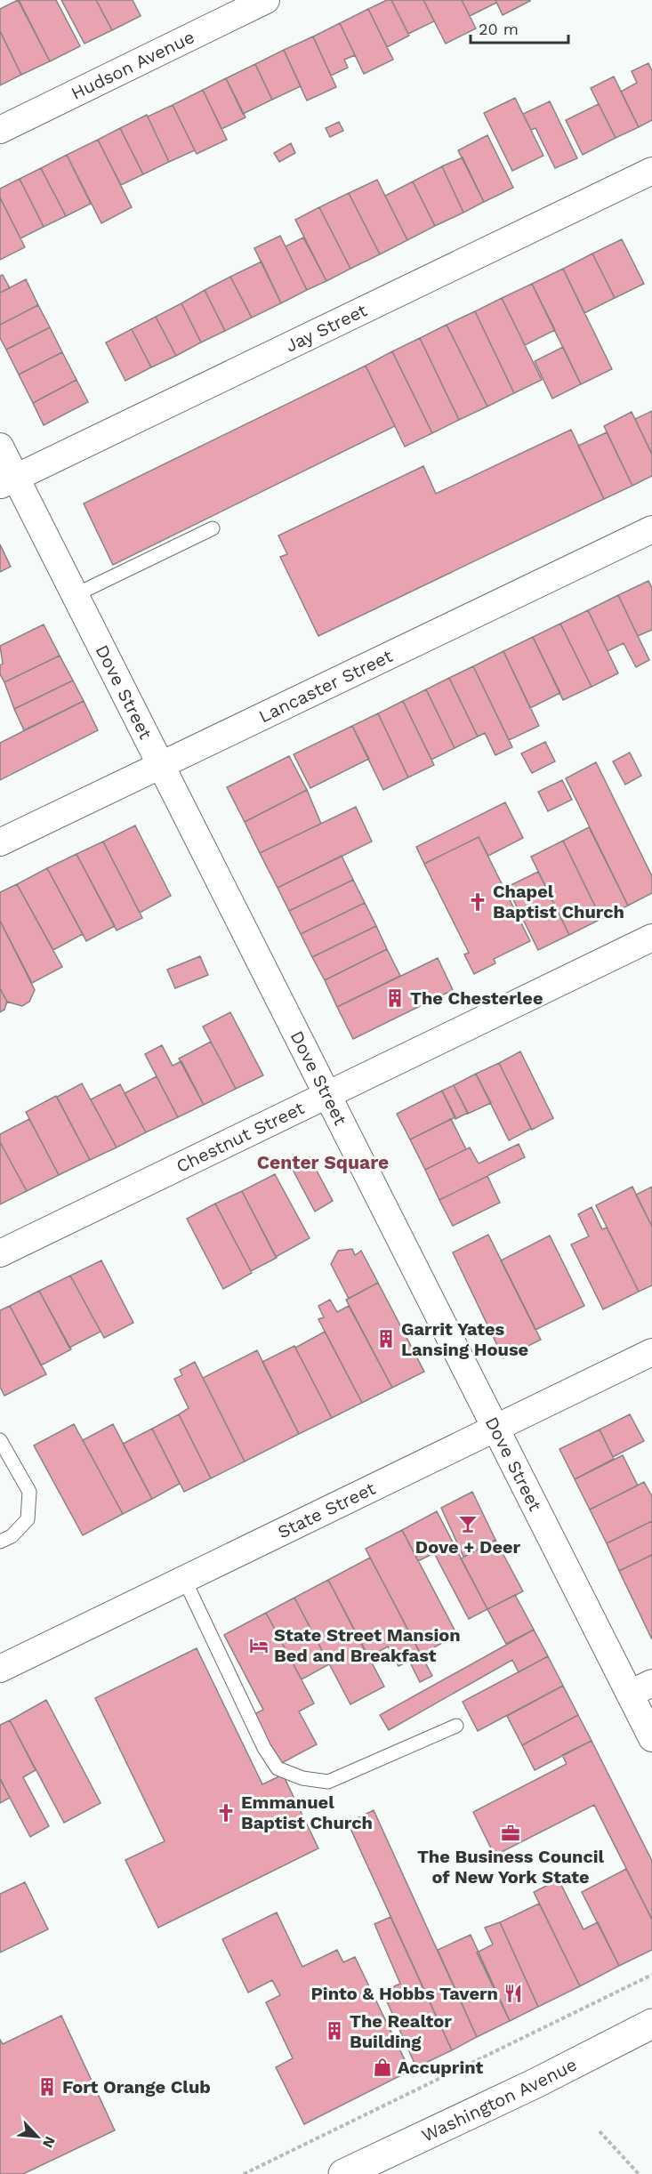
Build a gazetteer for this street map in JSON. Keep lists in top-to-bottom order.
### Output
{
  "streets": {
    "main road": ["Washington Avenue"],
    "street": [
      "Hudson Avenue",
      "Jay Street",
      "Lancaster Street",
      "Dove Street",
      "Chestnut Street",
      "State Street"
    ]
  },
  "crossings": [
    ["Jay Street", "Dove Street"],
    ["Lancaster Street", "Dove Street"],
    ["Dove Street", "Chestnut Street"],
    ["Dove Street", "State Street"]
  ],
  "districts": ["Center Square"],
  "places": {
    "church": ["Chapel Baptist Church", "Emmanuel Baptist Church"],
    "building": [
      "The Chesterlee",
      "Garrit Yates Lansing House",
      "The Realtor Building",
      "Fort Orange Club"
    ],
    "bar": ["Dove + Deer"],
    "hotel": ["State Street Mansion Bed and Breakfast"],
    "office": ["The Business Council of New York State"],
    "restaurant": ["Pinto & Hobbs Tavern"],
    "shop": ["Accuprint"]
  },
  "scale_bar": "20 m",
  "north": "bottom right"
}
